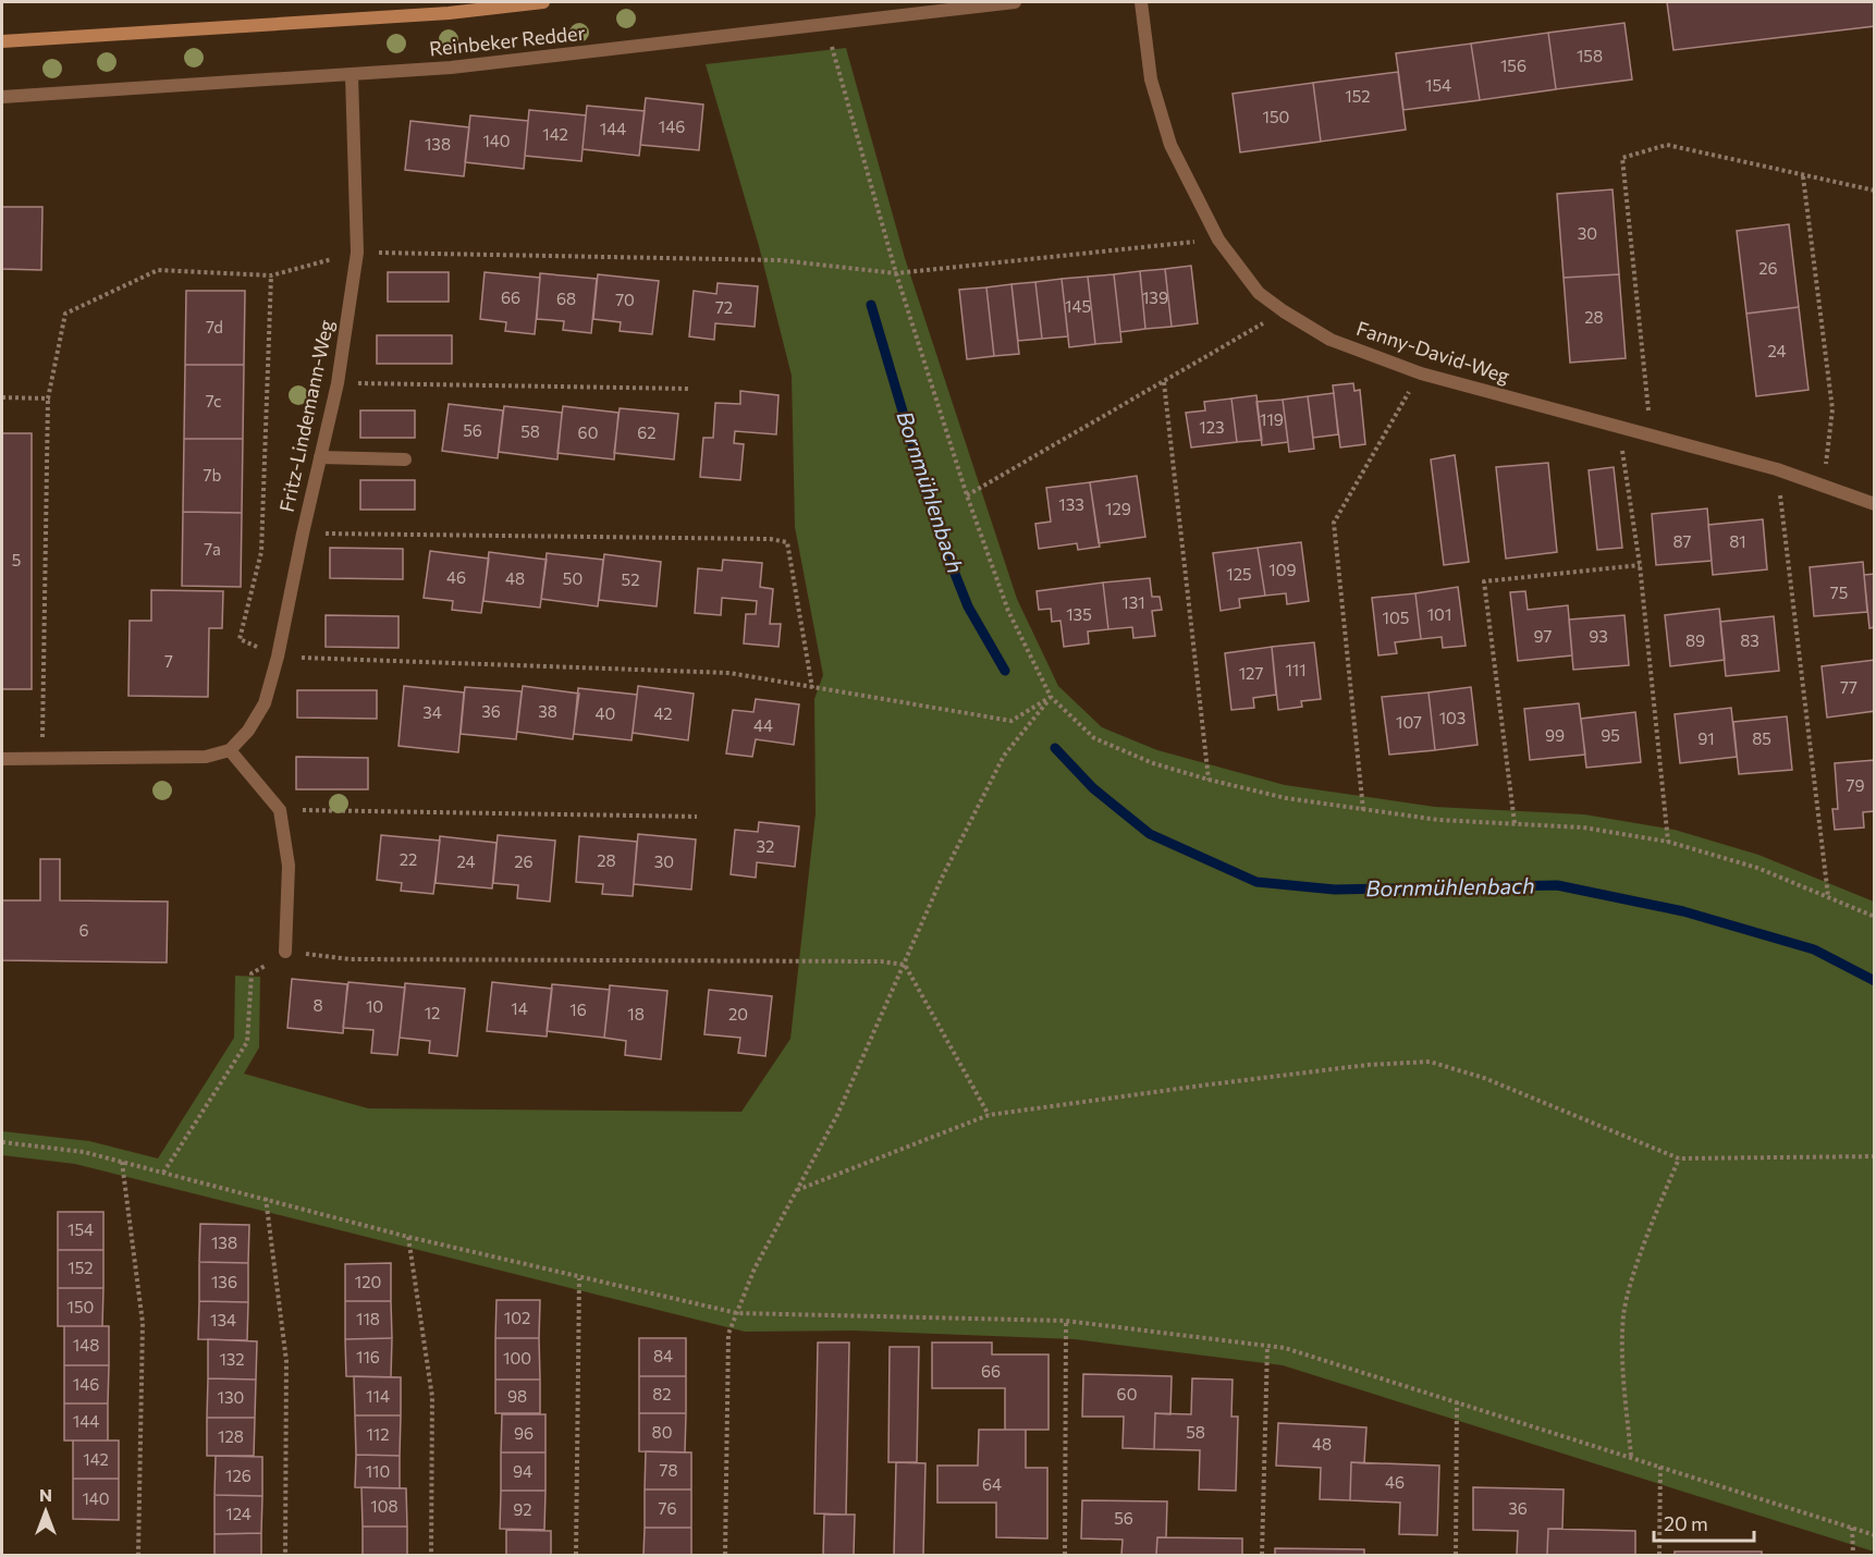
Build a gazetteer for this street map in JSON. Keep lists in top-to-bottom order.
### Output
{
  "streets": {
    "main road": ["Reinbeker Redder"],
    "street": ["Fanny-David-Weg", "Fritz-Lindemann-Weg"]
  },
  "crossings": [
    ["Reinbeker Redder", "Fritz-Lindemann-Weg"]
  ],
  "water": ["Bornmühlenbach"],
  "house_numbers": [
    "158",
    "156",
    "154",
    "152",
    "150",
    "146",
    "144",
    "142",
    "140",
    "138",
    "30",
    "26",
    "66",
    "139",
    "68",
    "70",
    "145",
    "72",
    "28",
    "7d",
    "24",
    "7c",
    "119",
    "123",
    "56",
    "58",
    "60",
    "62",
    "7b",
    "133",
    "129",
    "87",
    "81",
    "7a",
    "5",
    "109",
    "125",
    "46",
    "48",
    "50",
    "52",
    "75",
    "131",
    "135",
    "101",
    "105",
    "97",
    "93",
    "89",
    "83",
    "7",
    "111",
    "127",
    "77",
    "36",
    "38",
    "34",
    "40",
    "42",
    "103",
    "107",
    "44",
    "99",
    "95",
    "91",
    "85",
    "79",
    "32",
    "22",
    "28",
    "24",
    "26",
    "30",
    "6",
    "8",
    "10",
    "14",
    "16",
    "12",
    "18",
    "20",
    "154",
    "138",
    "152",
    "136",
    "120",
    "150",
    "102",
    "118",
    "134",
    "148",
    "84",
    "116",
    "100",
    "132",
    "66",
    "146",
    "82",
    "60",
    "114",
    "98",
    "130",
    "144",
    "80",
    "58",
    "96",
    "112",
    "128",
    "48",
    "142",
    "78",
    "110",
    "94",
    "126",
    "46",
    "64",
    "140",
    "108",
    "76",
    "36",
    "92",
    "124",
    "56"
  ],
  "scale_bar": "20 m",
  "north": "top"
}
